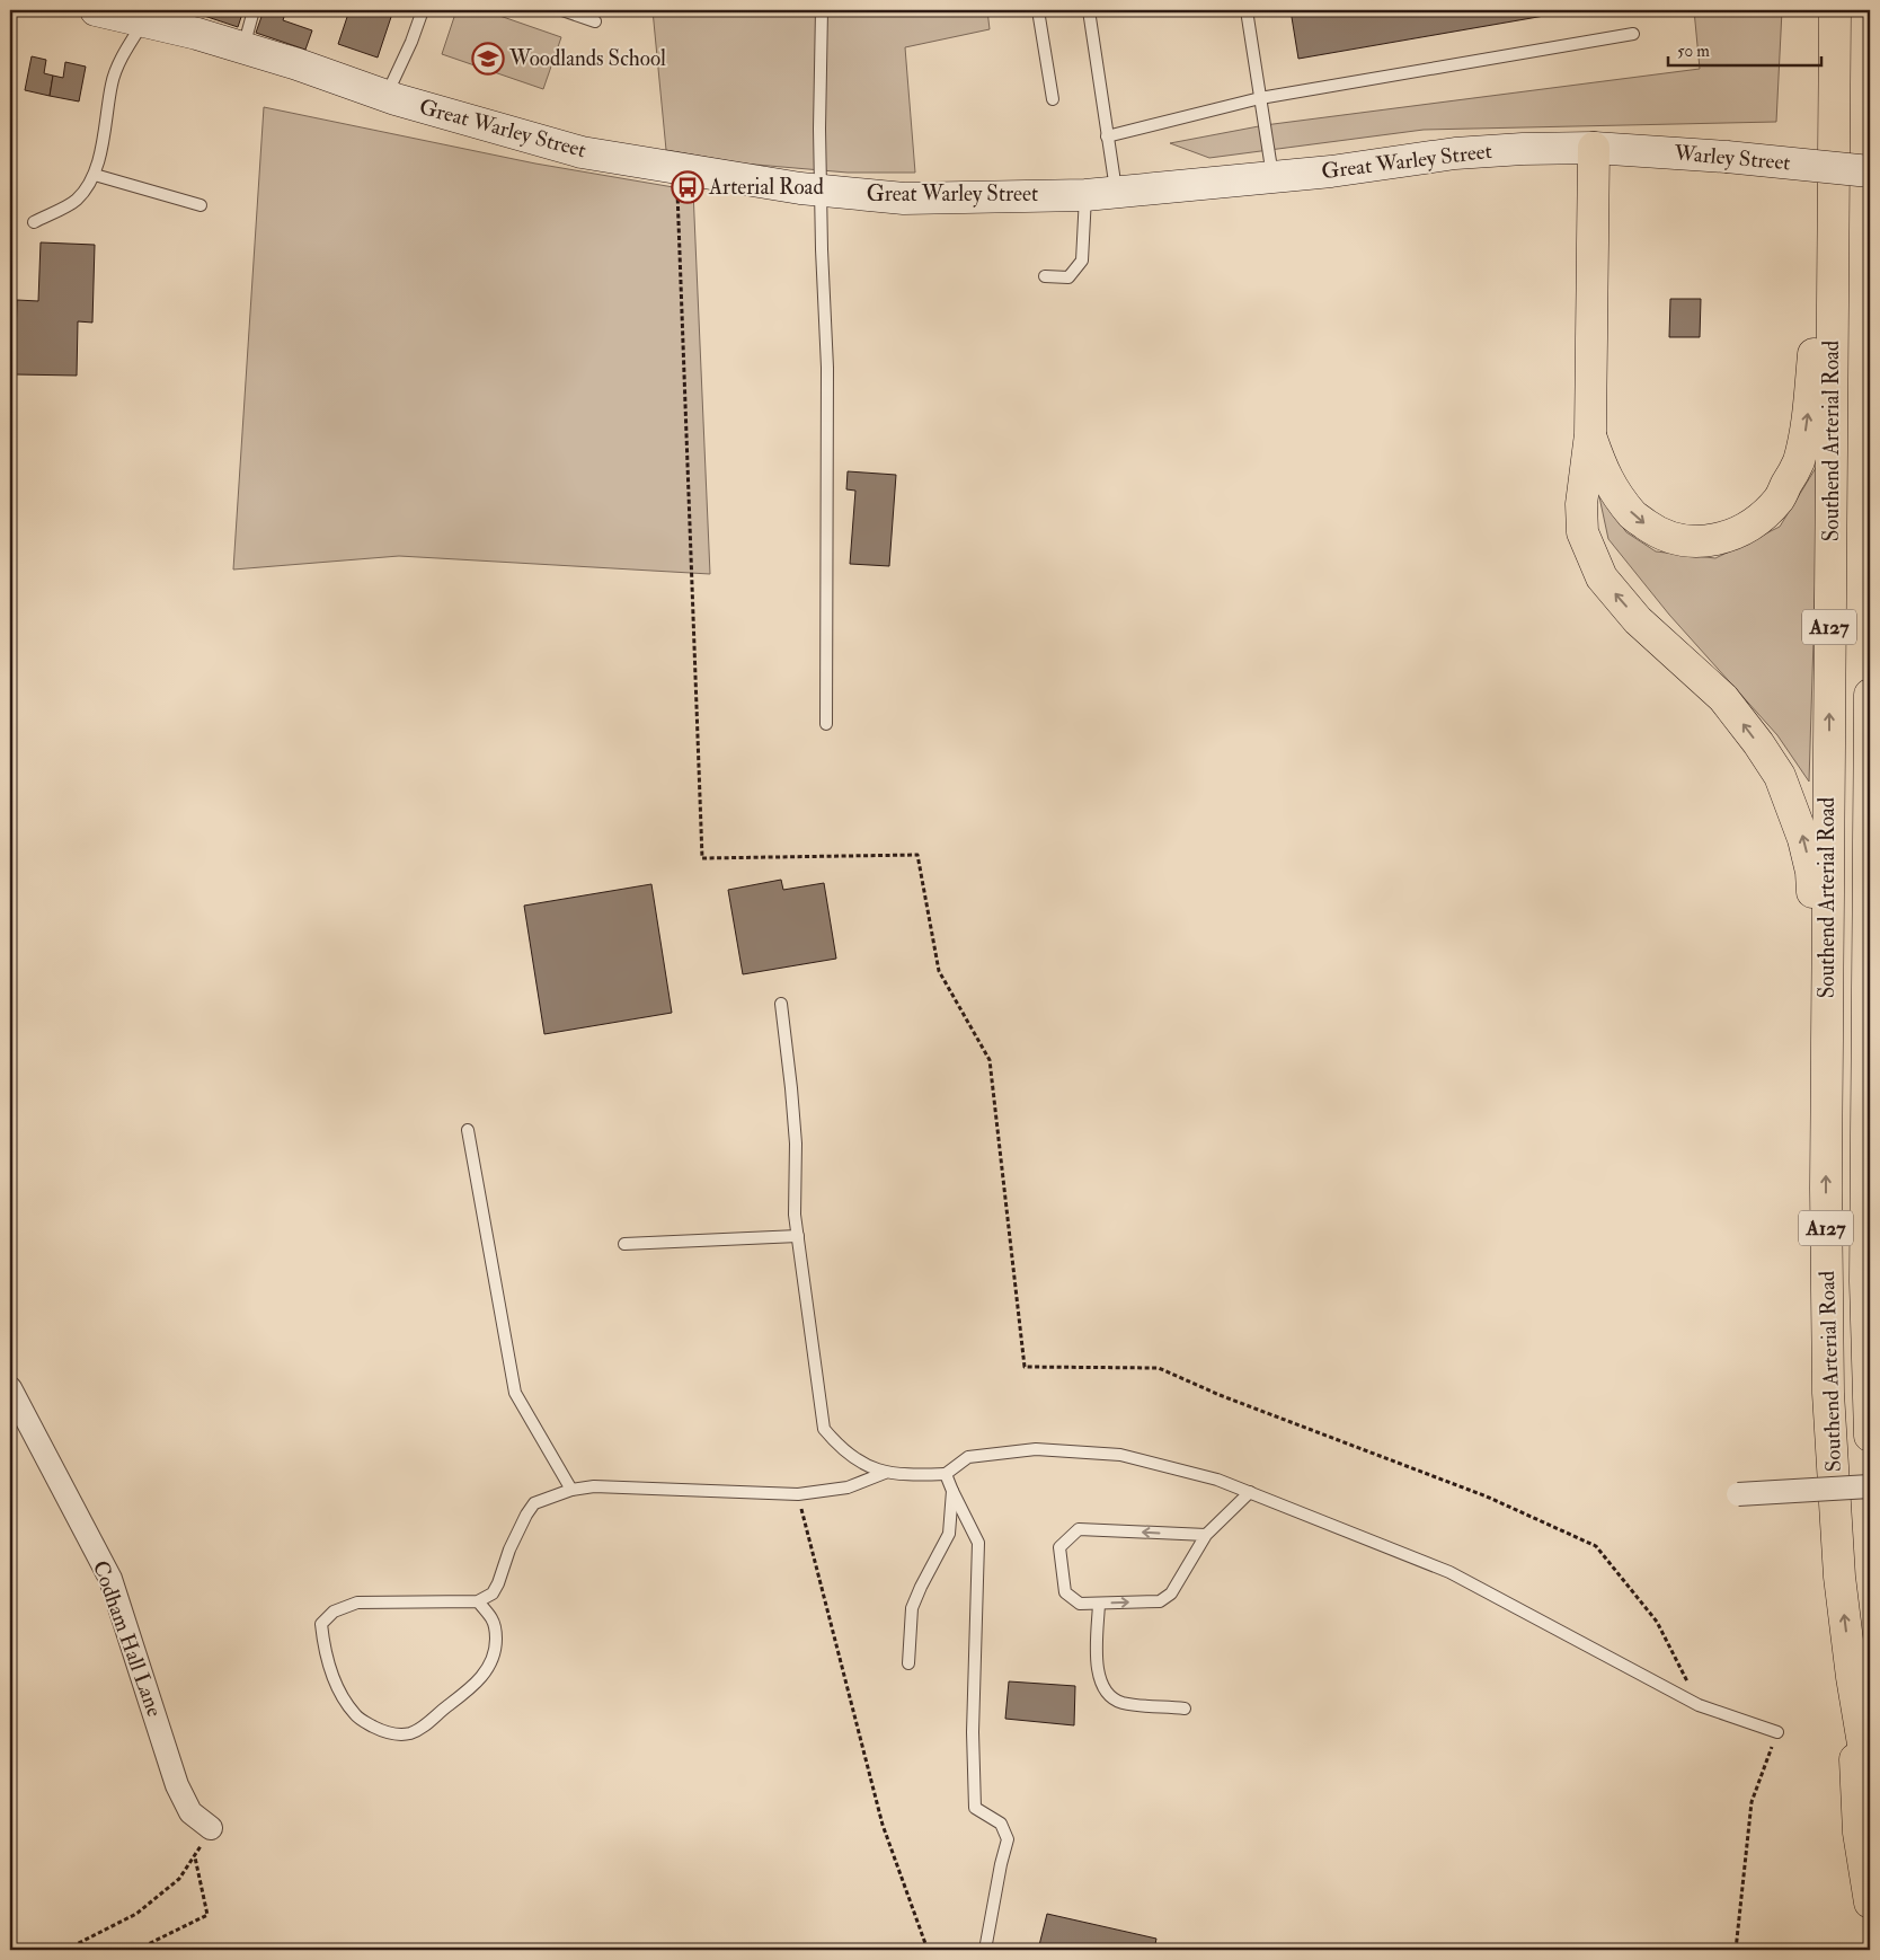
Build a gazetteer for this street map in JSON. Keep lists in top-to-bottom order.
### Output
{
  "streets": {
    "highway": ["Southend Arterial Road", "A127"],
    "main road": ["Great Warley Street", "Warley Street"],
    "street": ["Codham Hall Lane"]
  },
  "crossings": [
    ["Great Warley Street", "Warley Street"]
  ],
  "places": {
    "school or university": ["Woodlands School"],
    "bus stop": ["Arterial Road"]
  },
  "scale_bar": "50 m"
}
